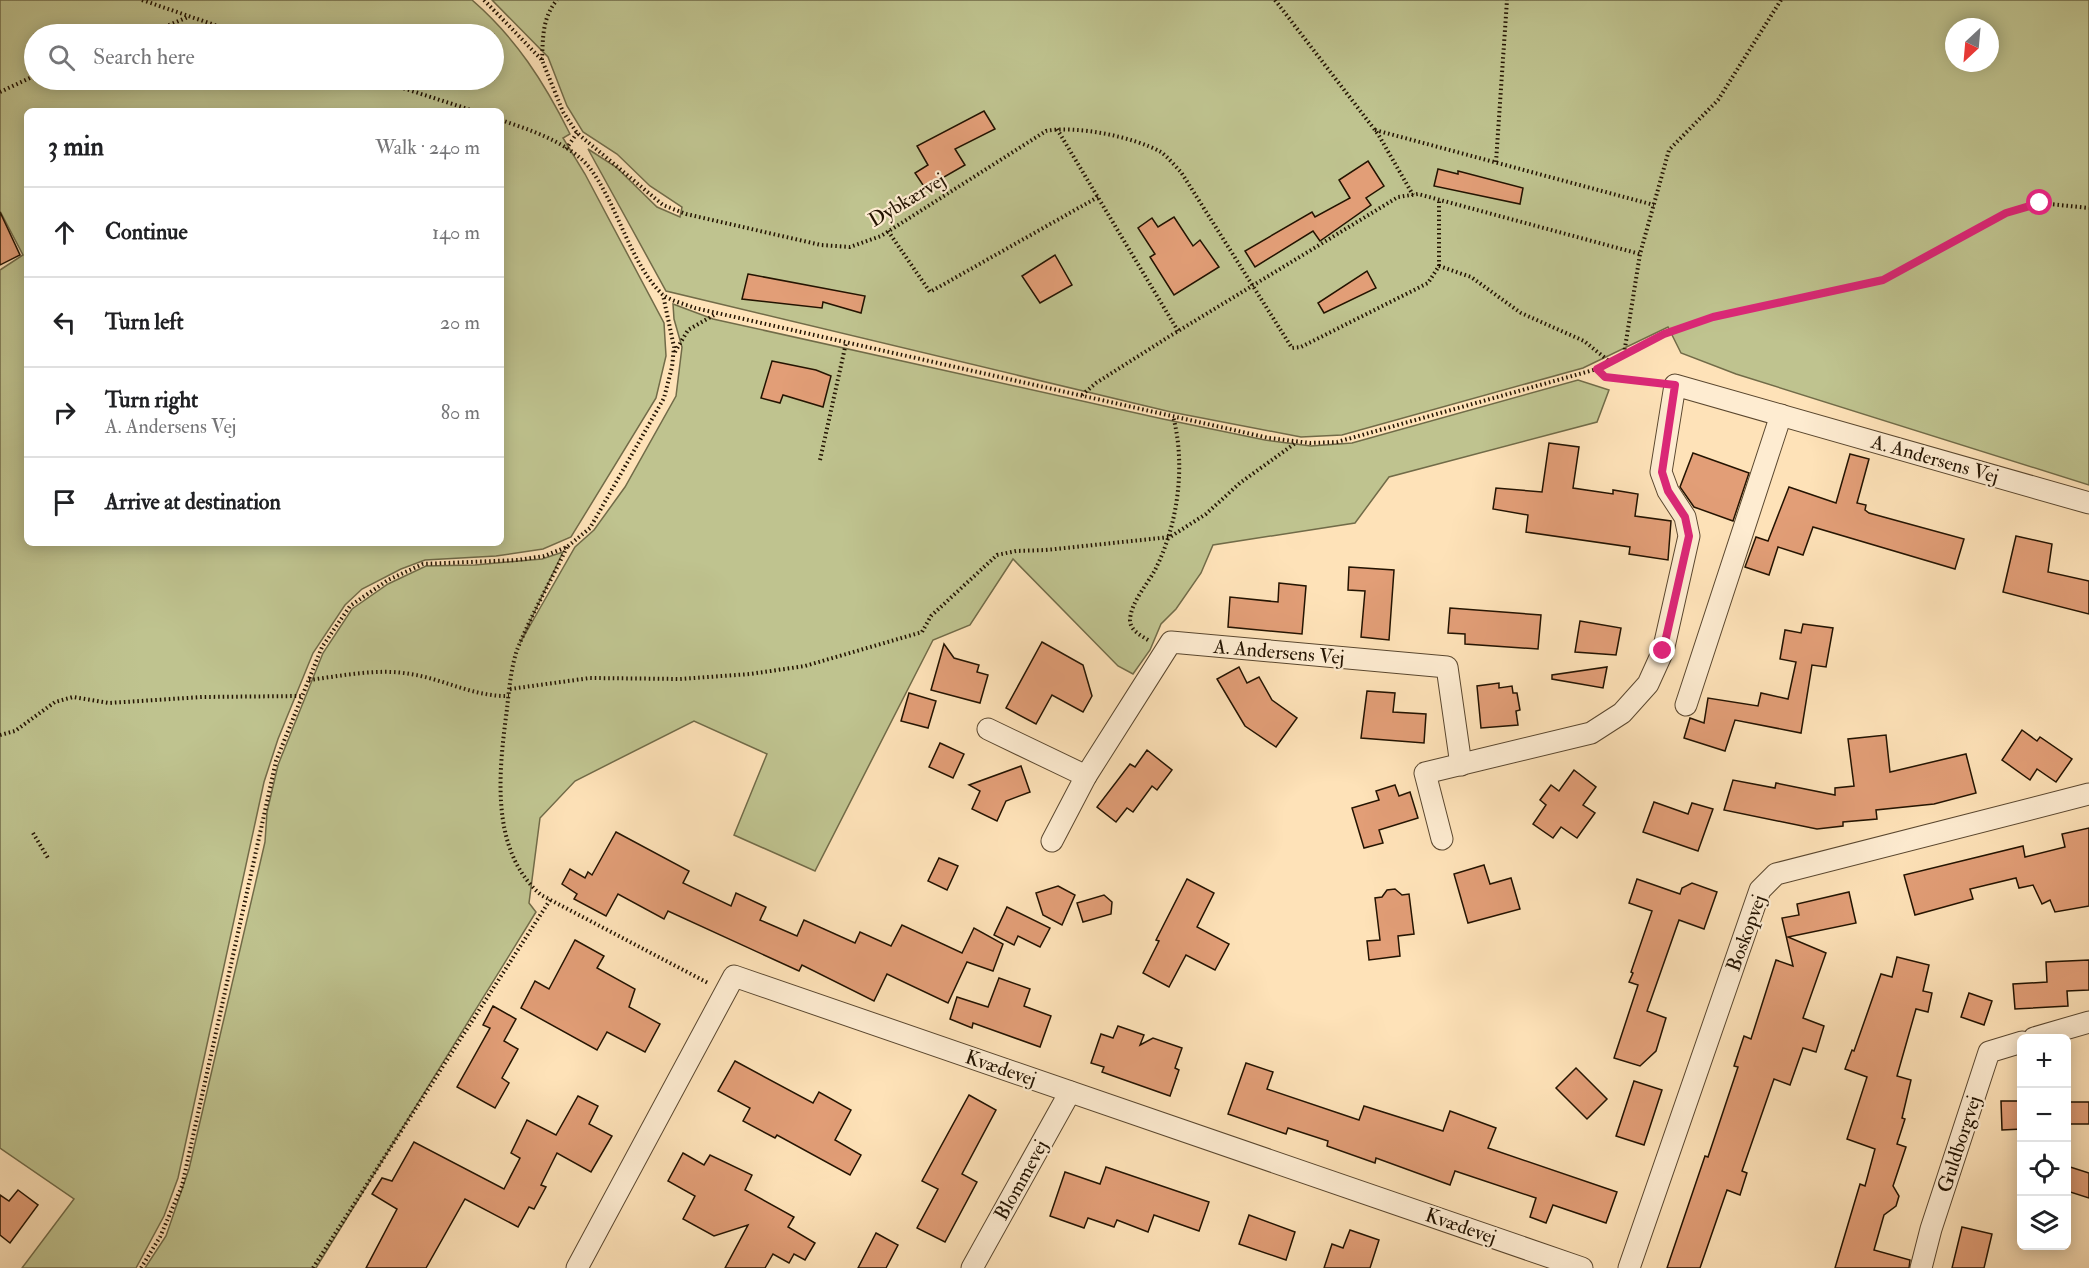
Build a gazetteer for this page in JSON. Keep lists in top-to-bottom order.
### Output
{
  "streets": {
    "street": [
      "A. Andersens Vej",
      "Boskopvej",
      "Kvædevej",
      "Guldborgvej",
      "Blommevej"
    ],
    "path": ["Dybkærvej"]
  },
  "crossings": [
    ["Kvædevej", "Blommevej"]
  ],
  "north": "bottom left",
  "page": {
    "search": "Search here",
    "heading": ["3 min", "Walk · 240 m"],
    "list": [
      ["Continue", "140 m"],
      ["Turn left", "20 m"],
      ["Turn right", "A. Andersens Vej", "80 m"],
      "Arrive at destination"
    ],
    "map_buttons": ["+", "−"]
  }
}
